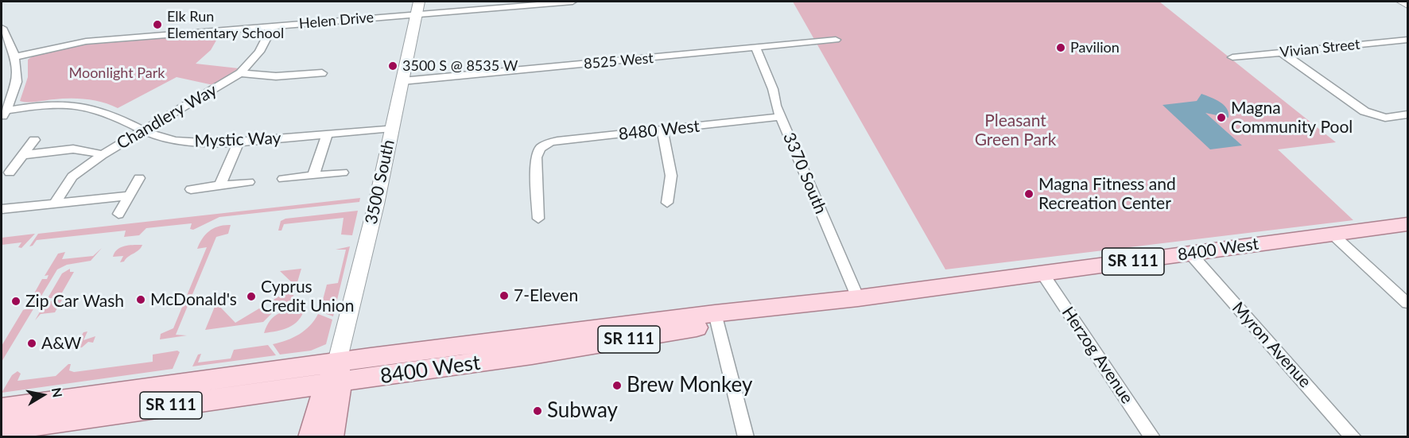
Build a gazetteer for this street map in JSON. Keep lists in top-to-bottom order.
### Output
{
  "streets": {
    "main road": ["3500 South", "8400 West", "SR 111"],
    "street": [
      "Helen Drive",
      "Vivian Street",
      "8525 West",
      "Chandlery Way",
      "8480 West",
      "Mystic Way",
      "3370 South",
      "Myron Avenue",
      "Herzog Avenue"
    ]
  },
  "crossings": [
    ["Helen Drive", "Chandlery Way"],
    ["Helen Drive", "3500 South"],
    ["8525 West", "3370 South"],
    ["8525 West", "3500 South"],
    ["Chandlery Way", "Mystic Way"],
    ["8480 West", "3370 South"],
    ["Mystic Way", "3500 South"],
    ["3370 South", "8400 West"],
    ["3500 South", "8400 West"],
    ["8400 West", "Myron Avenue"],
    ["8400 West", "Herzog Avenue"]
  ],
  "parks": ["Moonlight Park", "Pleasant Green Park"],
  "places": [
    "Elk Run Elementary School",
    "Pavilion",
    "3500 S @ 8535 W",
    "Magna Community Pool",
    "Magna Fitness and Recreation Center",
    "7-Eleven",
    "Cyprus Credit Union",
    "McDonald's",
    "Zip Car Wash",
    "A&W",
    "Brew Monkey",
    "Subway"
  ],
  "north": "right"
}
